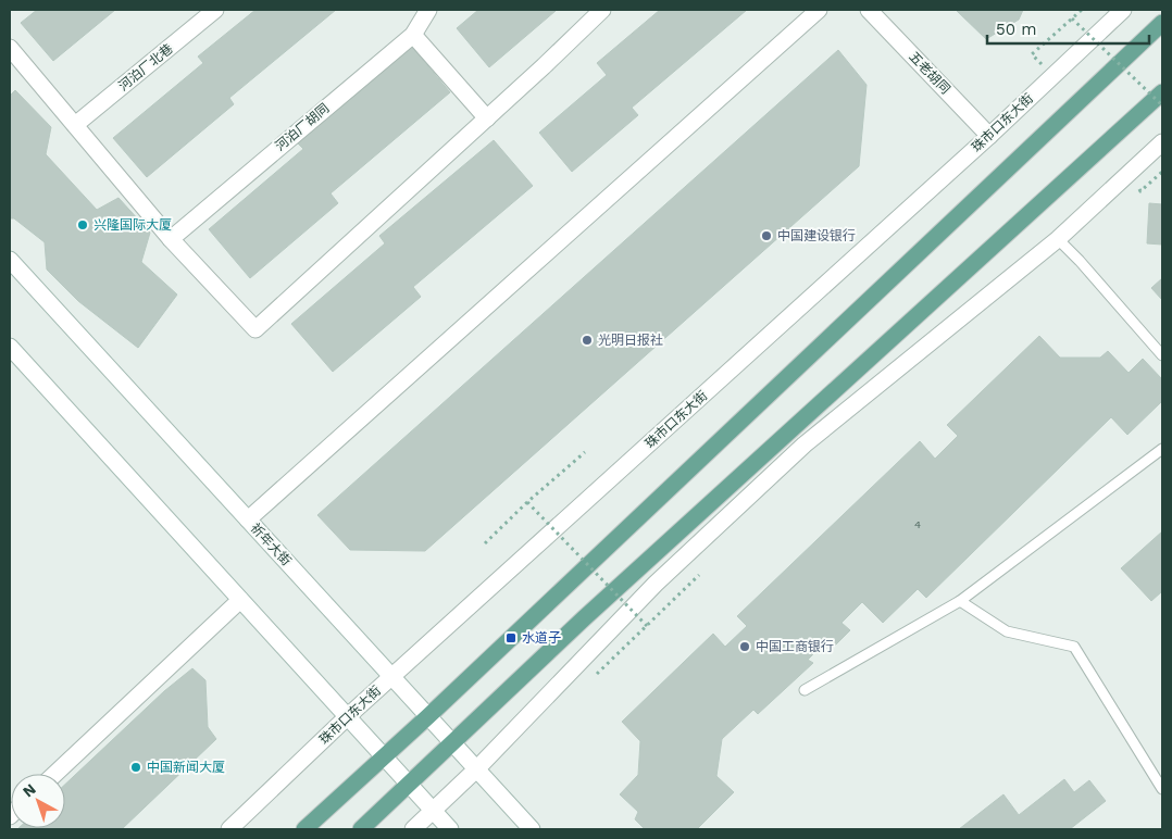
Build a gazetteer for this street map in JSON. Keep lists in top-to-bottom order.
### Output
{
  "streets": {
    "street": [
      "河泊厂北巷",
      "五老胡同",
      "珠市口东大街",
      "河泊厂胡同",
      "祈年大街"
    ]
  },
  "crossings": [
    ["五老胡同", "珠市口东大街"],
    ["珠市口东大街", "祈年大街"]
  ],
  "places": {
    "other": [
      "兴隆国际大厦",
      "中国建设银行",
      "光明日报社",
      "中国工商银行",
      "中国新闻大厦"
    ],
    "transit": ["水道子"]
  },
  "house_numbers": ["4"],
  "scale_bar": "50 m",
  "north": "top left"
}
